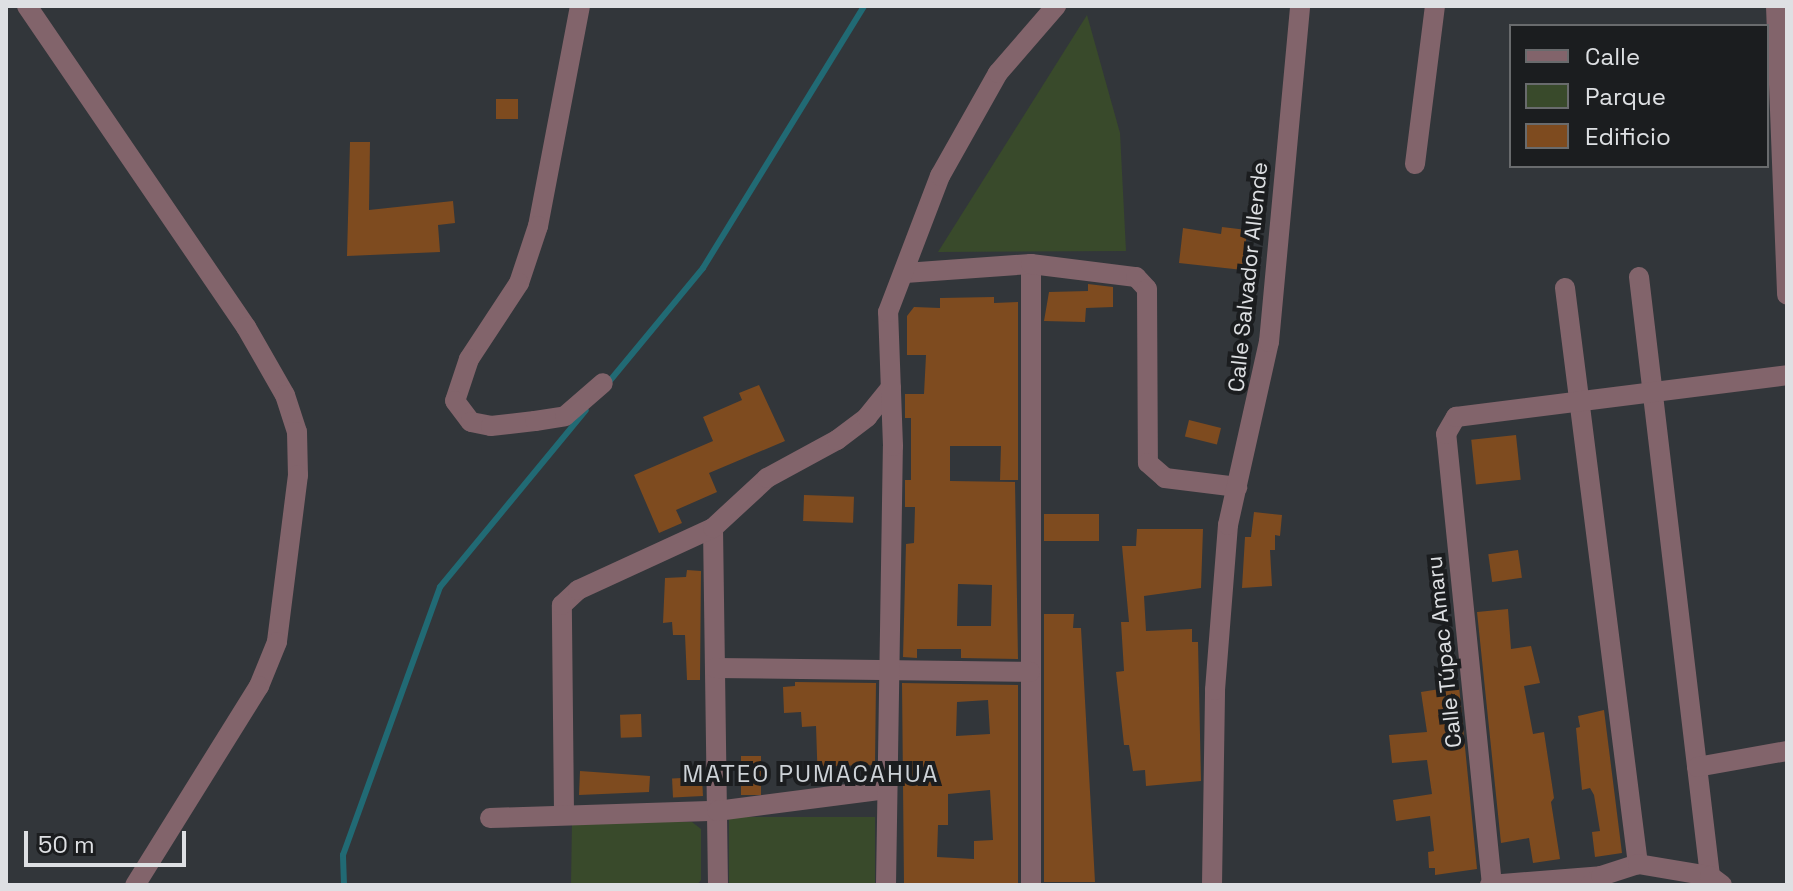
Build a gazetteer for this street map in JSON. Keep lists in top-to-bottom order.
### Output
{
  "streets": {
    "street": ["Calle Salvador Allende", "Calle Túpac Amaru"]
  },
  "districts": ["MATEO PUMACAHUA"],
  "legend": ["Calle", "Parque", "Edificio"],
  "scale_bar": "50 m"
}
